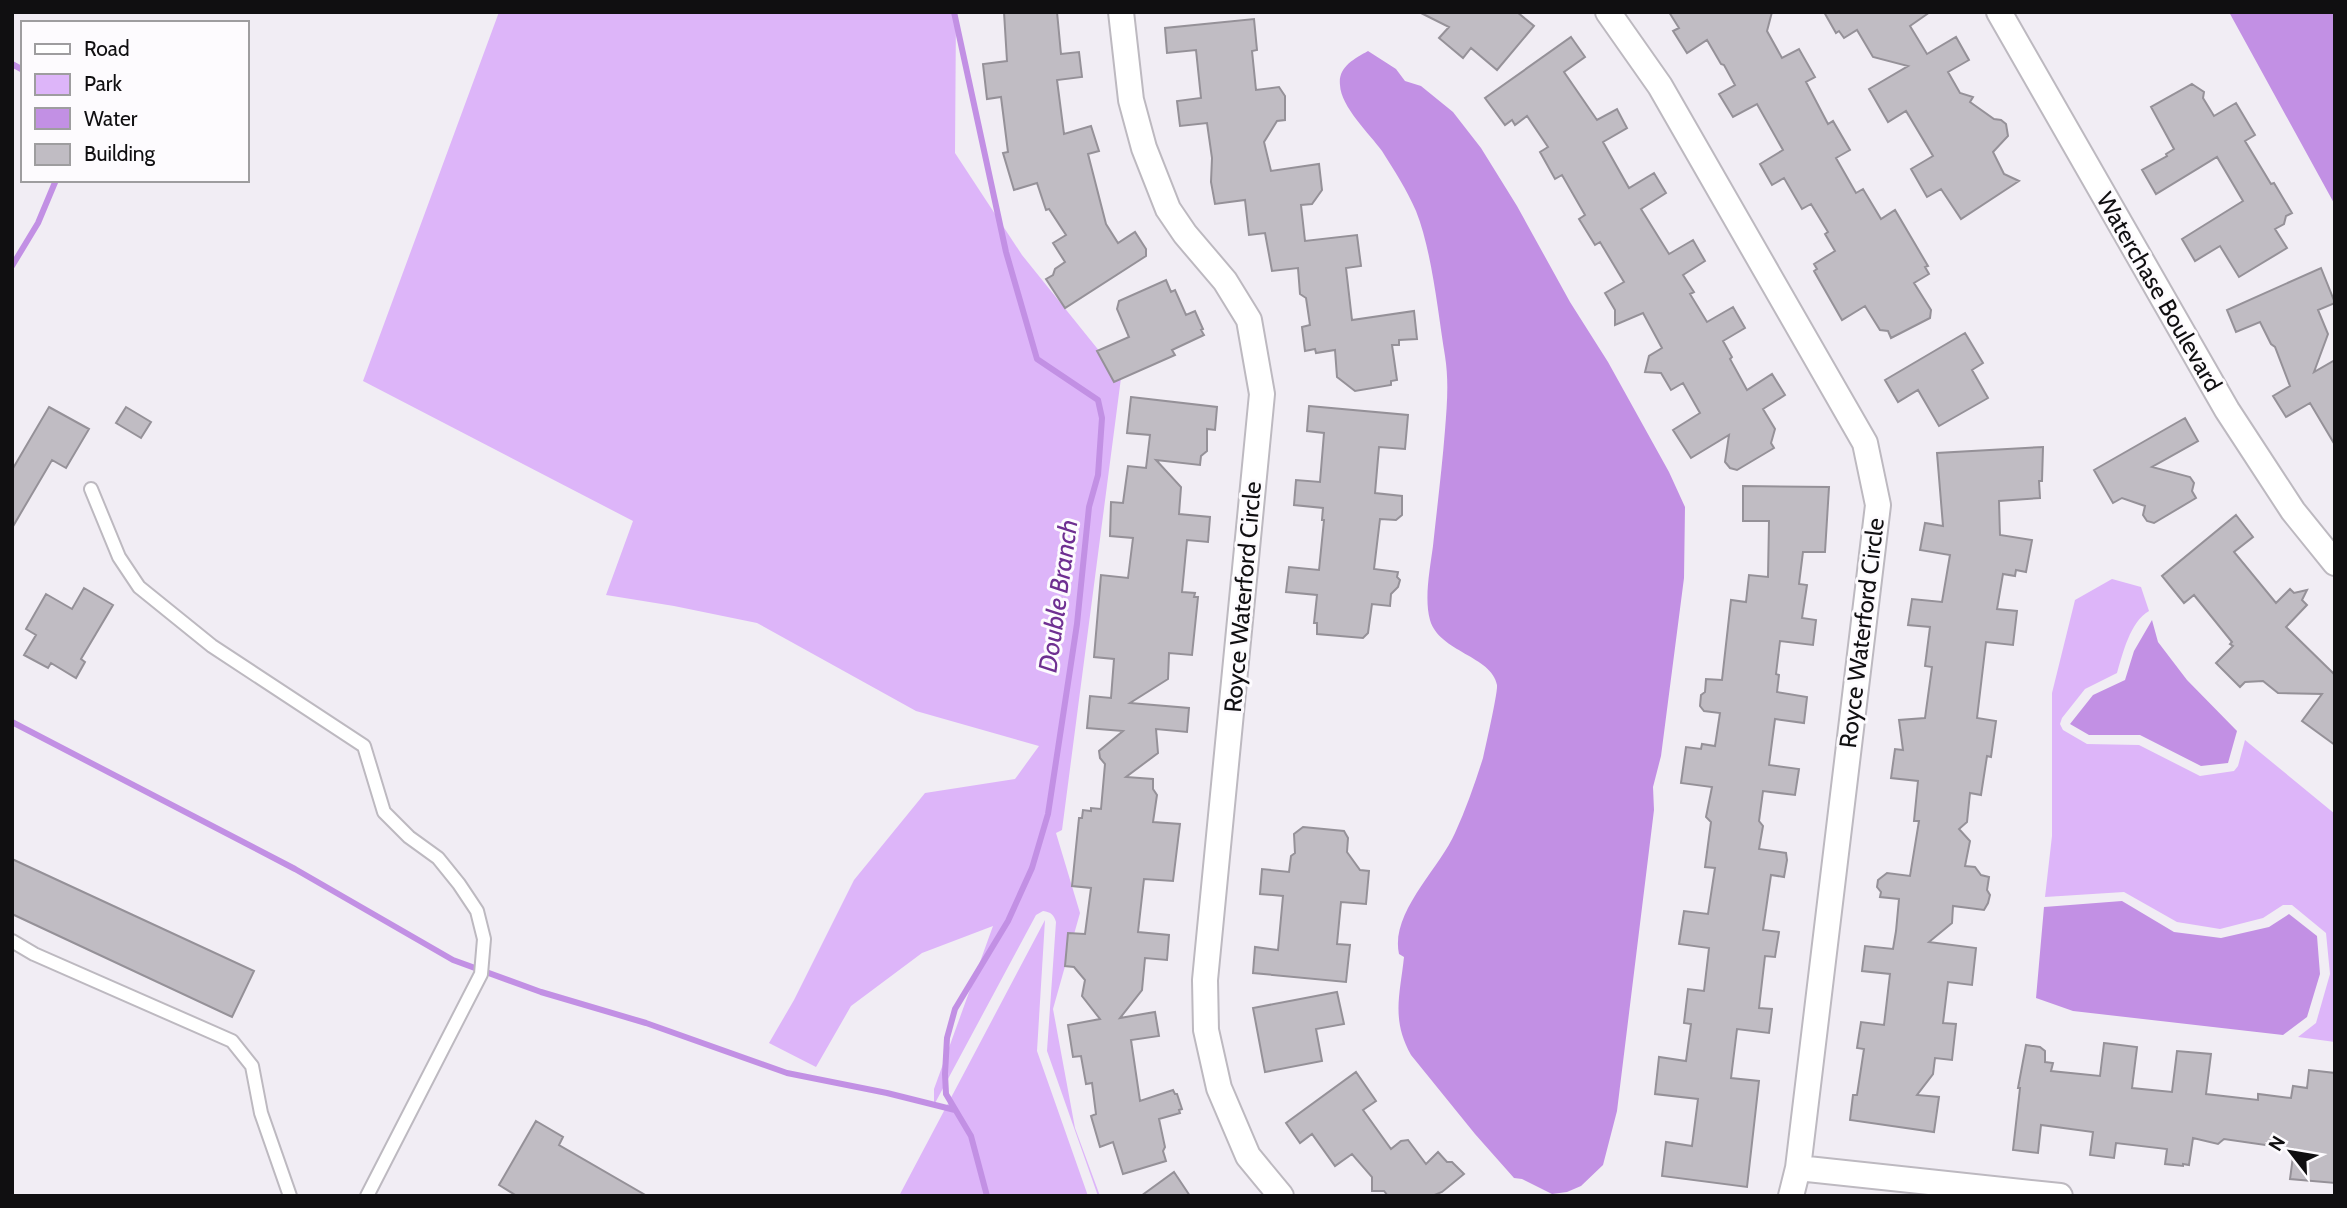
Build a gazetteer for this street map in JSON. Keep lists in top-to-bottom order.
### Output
{
  "streets": {
    "street": ["Waterchase Boulevard", "Royce Waterford Circle"]
  },
  "water": ["Double Branch"],
  "legend": [
    "Road",
    "Park",
    "Water",
    "Building"
  ],
  "north": "top left"
}
